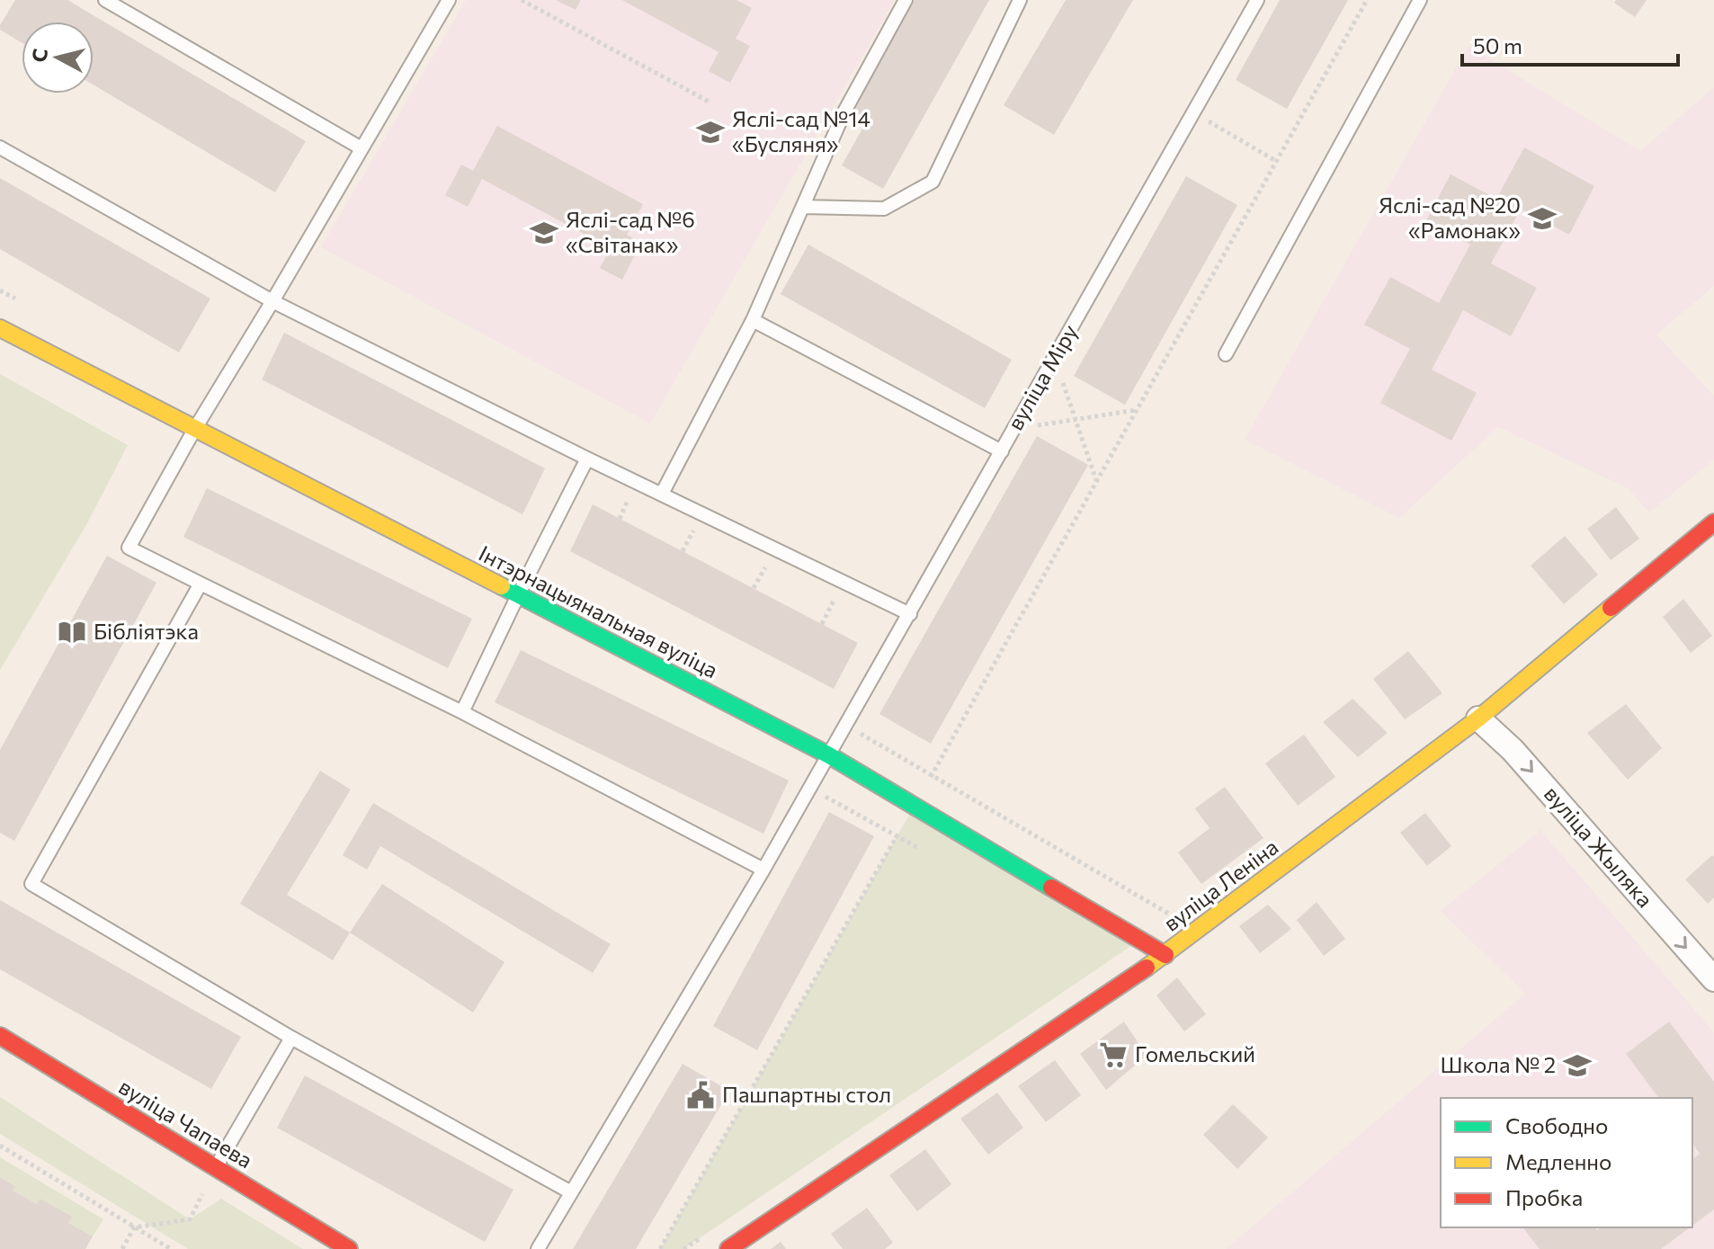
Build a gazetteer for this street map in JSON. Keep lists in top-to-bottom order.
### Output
{
  "streets": {
    "street": [
      "Інтэрнацыянальная вуліца",
      "вуліца Жыляка",
      "вуліца Леніна",
      "вуліца Чапаева"
    ],
    "lane": ["вуліца Міру"]
  },
  "crossings": [
    ["вуліца Міру", "Інтэрнацыянальная вуліца"],
    ["Інтэрнацыянальная вуліца", "вуліца Леніна"],
    ["вуліца Жыляка", "вуліца Леніна"]
  ],
  "one_way": ["вуліца Жыляка"],
  "places": {
    "school or university": [
      "Яслі-сад №14 «Бусляня»",
      "Яслі-сад №20 «Рамонак»",
      "Яслі-сад №6 «Світанак»",
      "Школа № 2"
    ],
    "library": ["Бібліятэка"],
    "supermarket": ["Гомельский"],
    "public building": ["Пашпартны стол"]
  },
  "legend": ["Свободно", "Медленно", "Пробка"],
  "scale_bar": "50 m",
  "north": "left"
}
